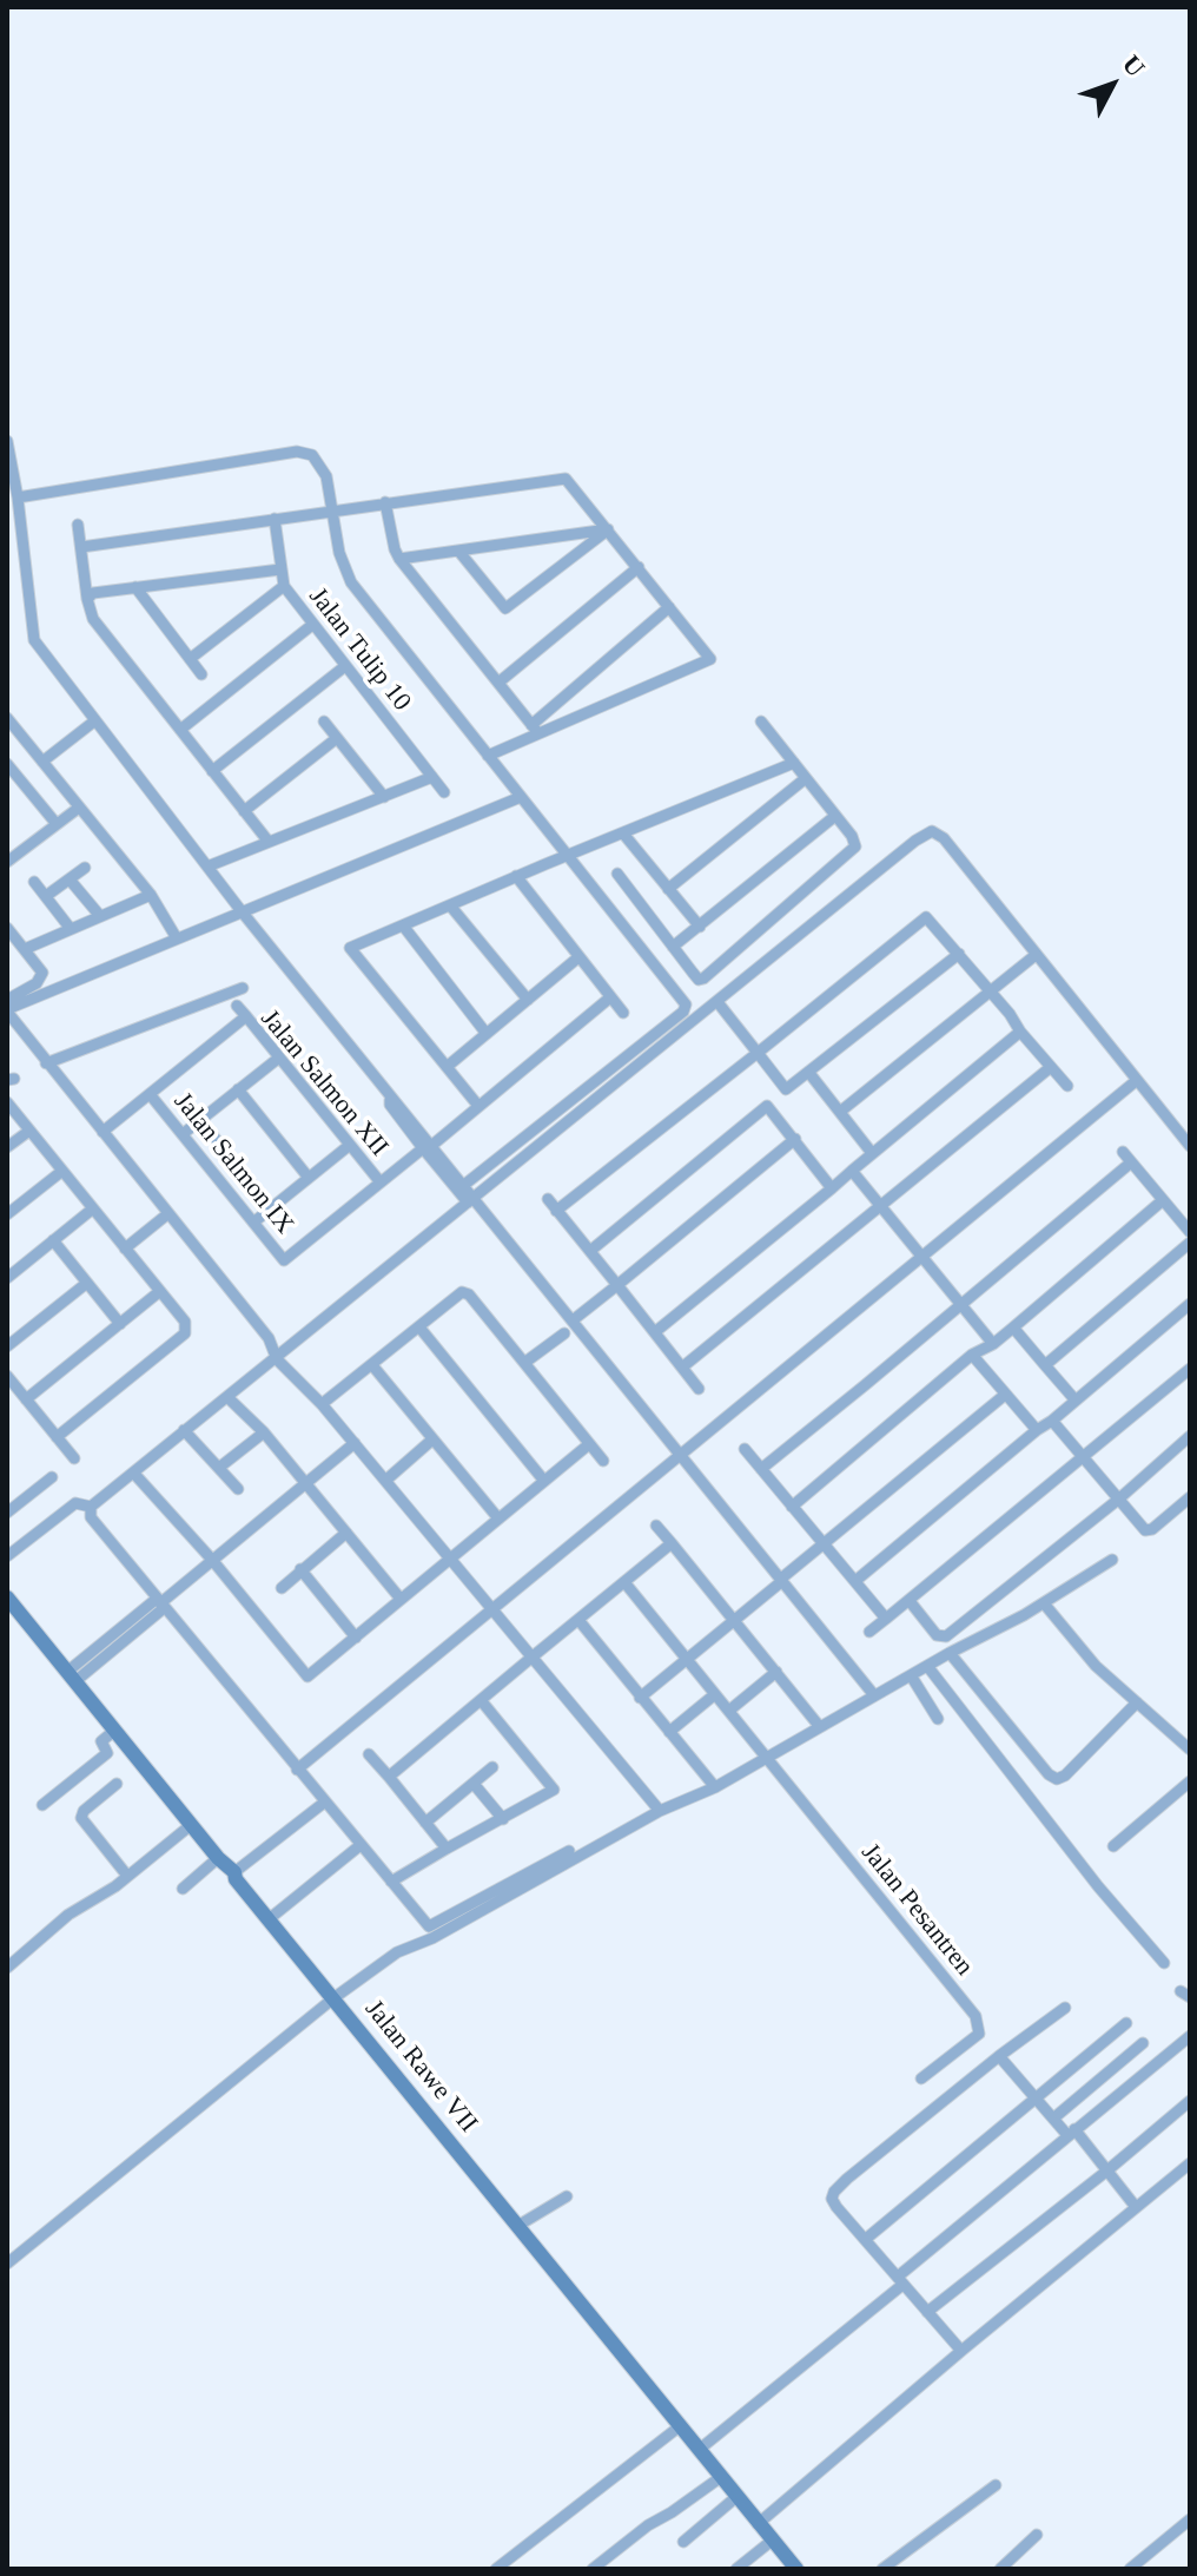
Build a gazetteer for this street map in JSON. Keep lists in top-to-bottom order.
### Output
{
  "streets": {
    "main road": ["Jalan Rawe VII"],
    "street": [
      "Jalan Tulip 10",
      "Jalan Salmon XII",
      "Jalan Salmon IX",
      "Jalan Pesantren"
    ]
  },
  "crossings": [
    ["Jalan Salmon XII", "Jalan Salmon IX"]
  ],
  "north": "top right"
}
